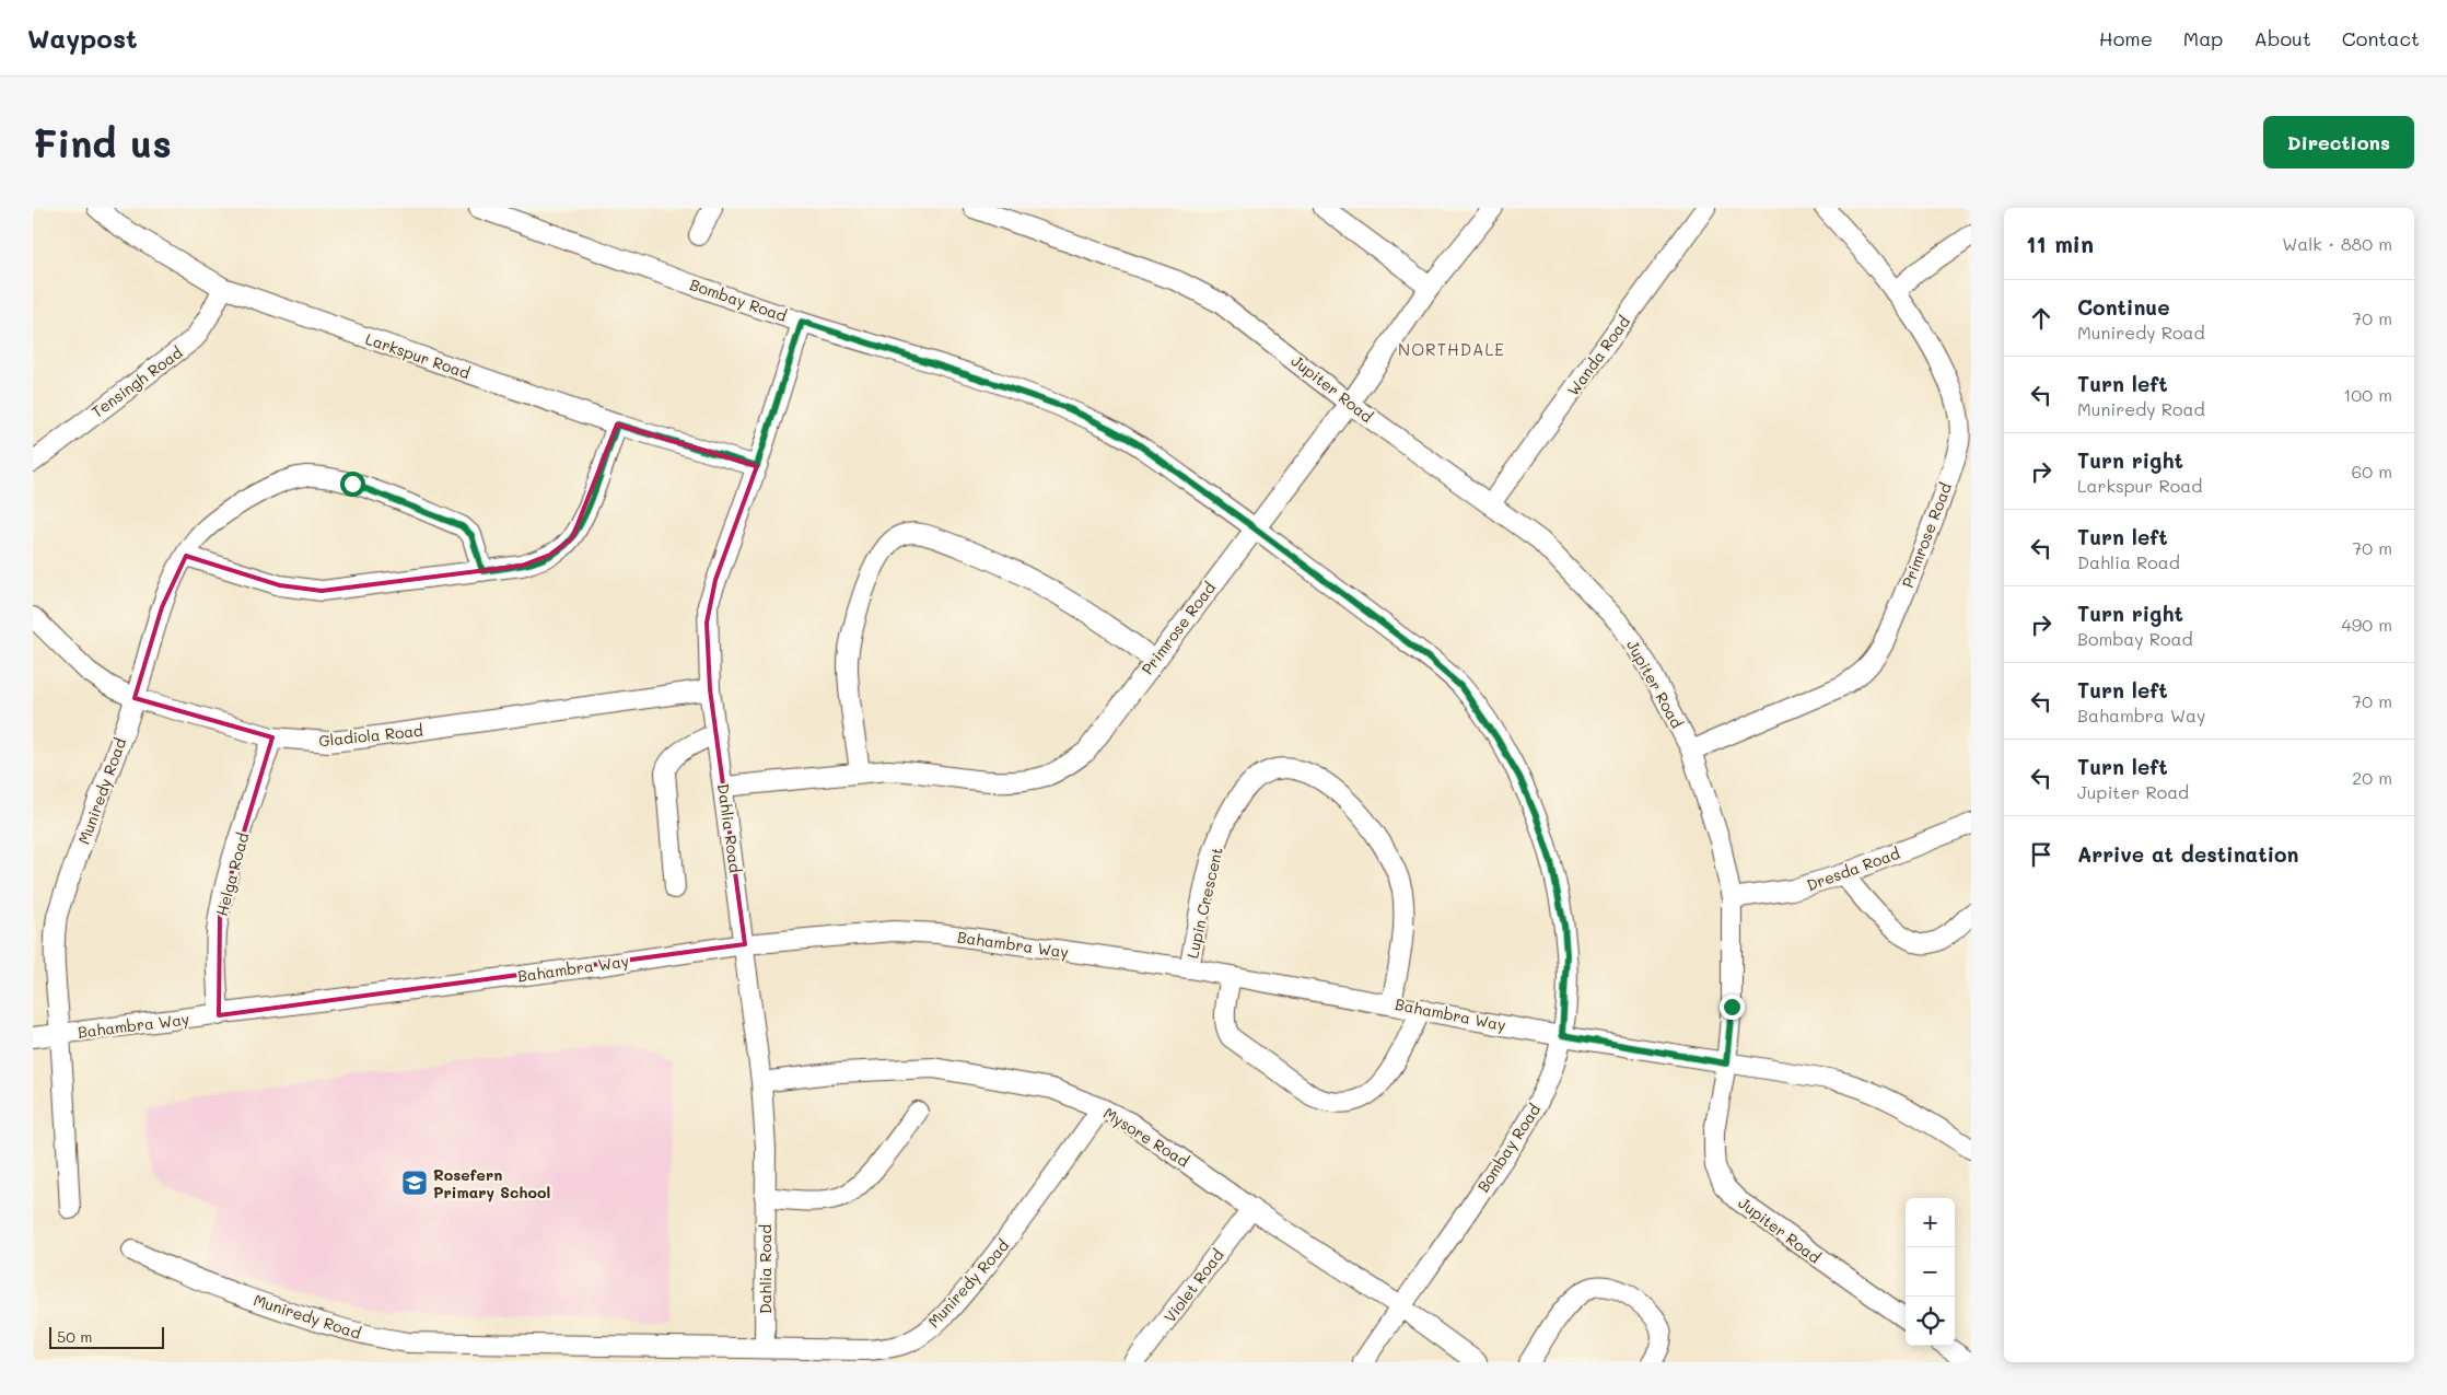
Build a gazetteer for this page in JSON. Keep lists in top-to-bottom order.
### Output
{
  "streets": {
    "street": [
      "Bombay Road",
      "Larkspur Road",
      "Wanda Road",
      "Tensingh Road",
      "Jupiter Road",
      "Primrose Road",
      "Gladiola Road",
      "Muniredy Road",
      "Dahlia Road",
      "Dresda Road",
      "Helga Road",
      "Lupin Crescent",
      "Bahambra Way",
      "Mysore Road",
      "Violet Road"
    ]
  },
  "crossings": [
    ["Bombay Road", "Primrose Road"],
    ["Bombay Road", "Dahlia Road"],
    ["Bombay Road", "Bahambra Way"],
    ["Bombay Road", "Mysore Road"],
    ["Larkspur Road", "Tensingh Road"],
    ["Larkspur Road", "Dahlia Road"],
    ["Wanda Road", "Jupiter Road"],
    ["Jupiter Road", "Primrose Road"],
    ["Jupiter Road", "Dresda Road"],
    ["Jupiter Road", "Bahambra Way"],
    ["Primrose Road", "Dahlia Road"],
    ["Gladiola Road", "Muniredy Road"],
    ["Gladiola Road", "Dahlia Road"],
    ["Gladiola Road", "Helga Road"],
    ["Muniredy Road", "Dahlia Road"],
    ["Muniredy Road", "Bahambra Way"],
    ["Muniredy Road", "Mysore Road"],
    ["Dahlia Road", "Bahambra Way"],
    ["Dahlia Road", "Mysore Road"],
    ["Helga Road", "Bahambra Way"],
    ["Lupin Crescent", "Bahambra Way"],
    ["Mysore Road", "Violet Road"]
  ],
  "districts": ["NORTHDALE"],
  "places": {
    "school or university": ["Rosefern Primary School"]
  },
  "scale_bar": "50 m",
  "page": {
    "header": "Waypost",
    "nav": [
      "Home",
      "Map",
      "About",
      "Contact"
    ],
    "buttons": "Directions",
    "title": "Find us",
    "heading": ["11 min", "Walk · 880 m"],
    "list": [
      ["Continue", "Muniredy Road", "70 m"],
      ["Turn left", "Muniredy Road", "100 m"],
      ["Turn right", "Larkspur Road", "60 m"],
      ["Turn left", "Dahlia Road", "70 m"],
      ["Turn right", "Bombay Road", "490 m"],
      ["Turn left", "Bahambra Way", "70 m"],
      ["Turn left", "Jupiter Road", "20 m"],
      "Arrive at destination"
    ],
    "map_buttons": ["+", "−"],
    "scale": "50 m"
  }
}
